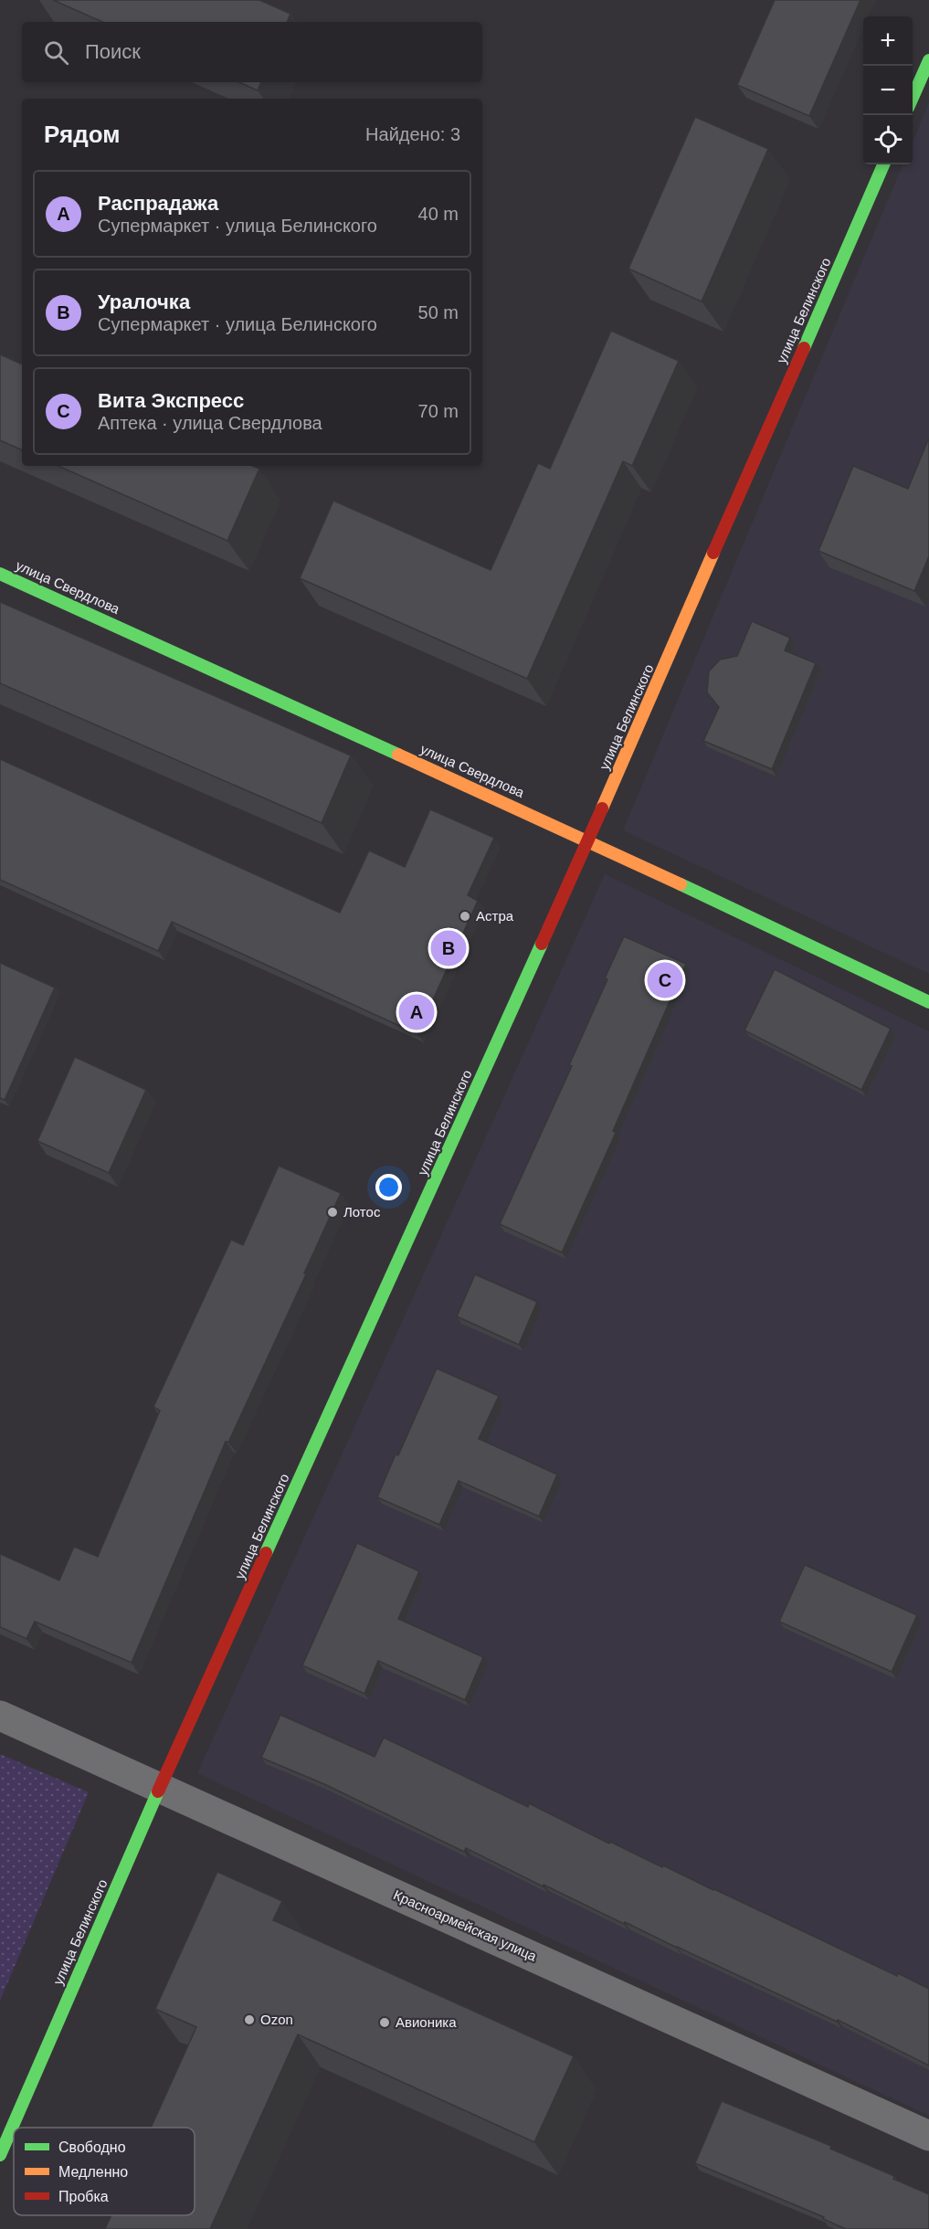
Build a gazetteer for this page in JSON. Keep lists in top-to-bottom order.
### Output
{
  "streets": {
    "street": ["улица Белинского", "улица Свердлова", "Красноармейская улица"]
  },
  "crossings": [
    ["улица Белинского", "улица Свердлова"],
    ["улица Белинского", "Красноармейская улица"]
  ],
  "places": [
    "Астра",
    "Лотос",
    "Ozon",
    "Авионика"
  ],
  "legend": ["Свободно", "Медленно", "Пробка"],
  "page": {
    "map_buttons": ["+", "−"],
    "search": "Поиск",
    "heading": ["Рядом", "Найдено: 3"],
    "list": [
      {
        "mark": "A",
        "name": "Распрадажа",
        "note": "Супермаркет · улица Белинского",
        "value": "40 m"
      },
      {
        "mark": "B",
        "name": "Уралочка",
        "note": "Супермаркет · улица Белинского",
        "value": "50 m"
      },
      {
        "mark": "C",
        "name": "Вита Экспресс",
        "note": "Аптека · улица Свердлова",
        "value": "70 m"
      }
    ],
    "pins": ["B", "C", "A"]
  }
}
